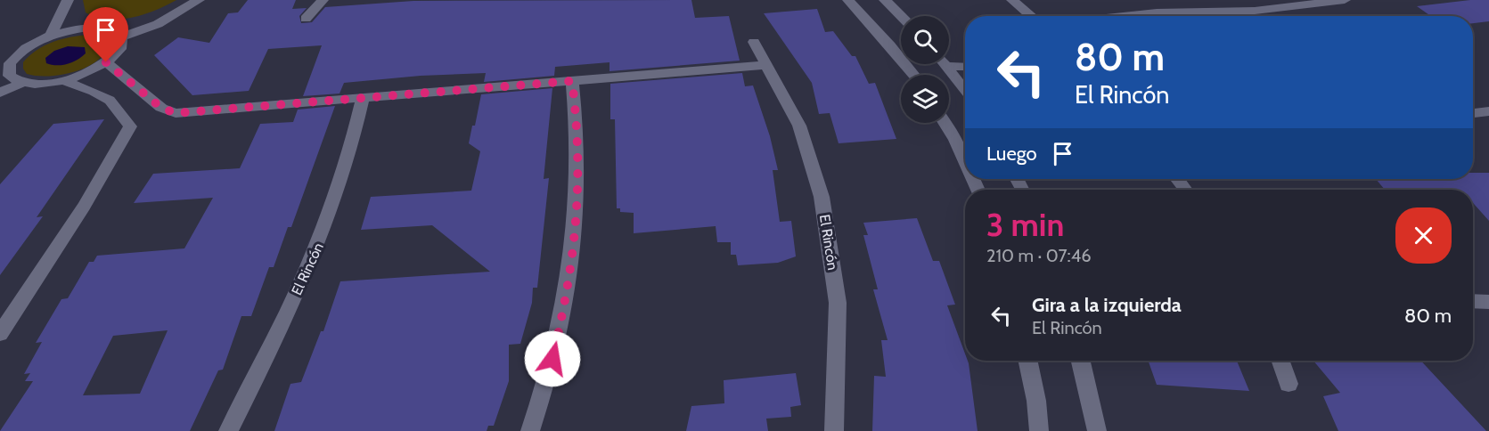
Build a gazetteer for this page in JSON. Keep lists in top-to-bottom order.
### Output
{
  "streets": {
    "street": ["El Rincón"]
  },
  "page": {
    "turn": ["80 m", "El Rincón"],
    "then": "Luego",
    "heading": ["3 min", "210 m · 07:46"],
    "list": [
      {
        "name": "Gira a la izquierda",
        "note": "El Rincón",
        "value": "80 m"
      }
    ]
  }
}
